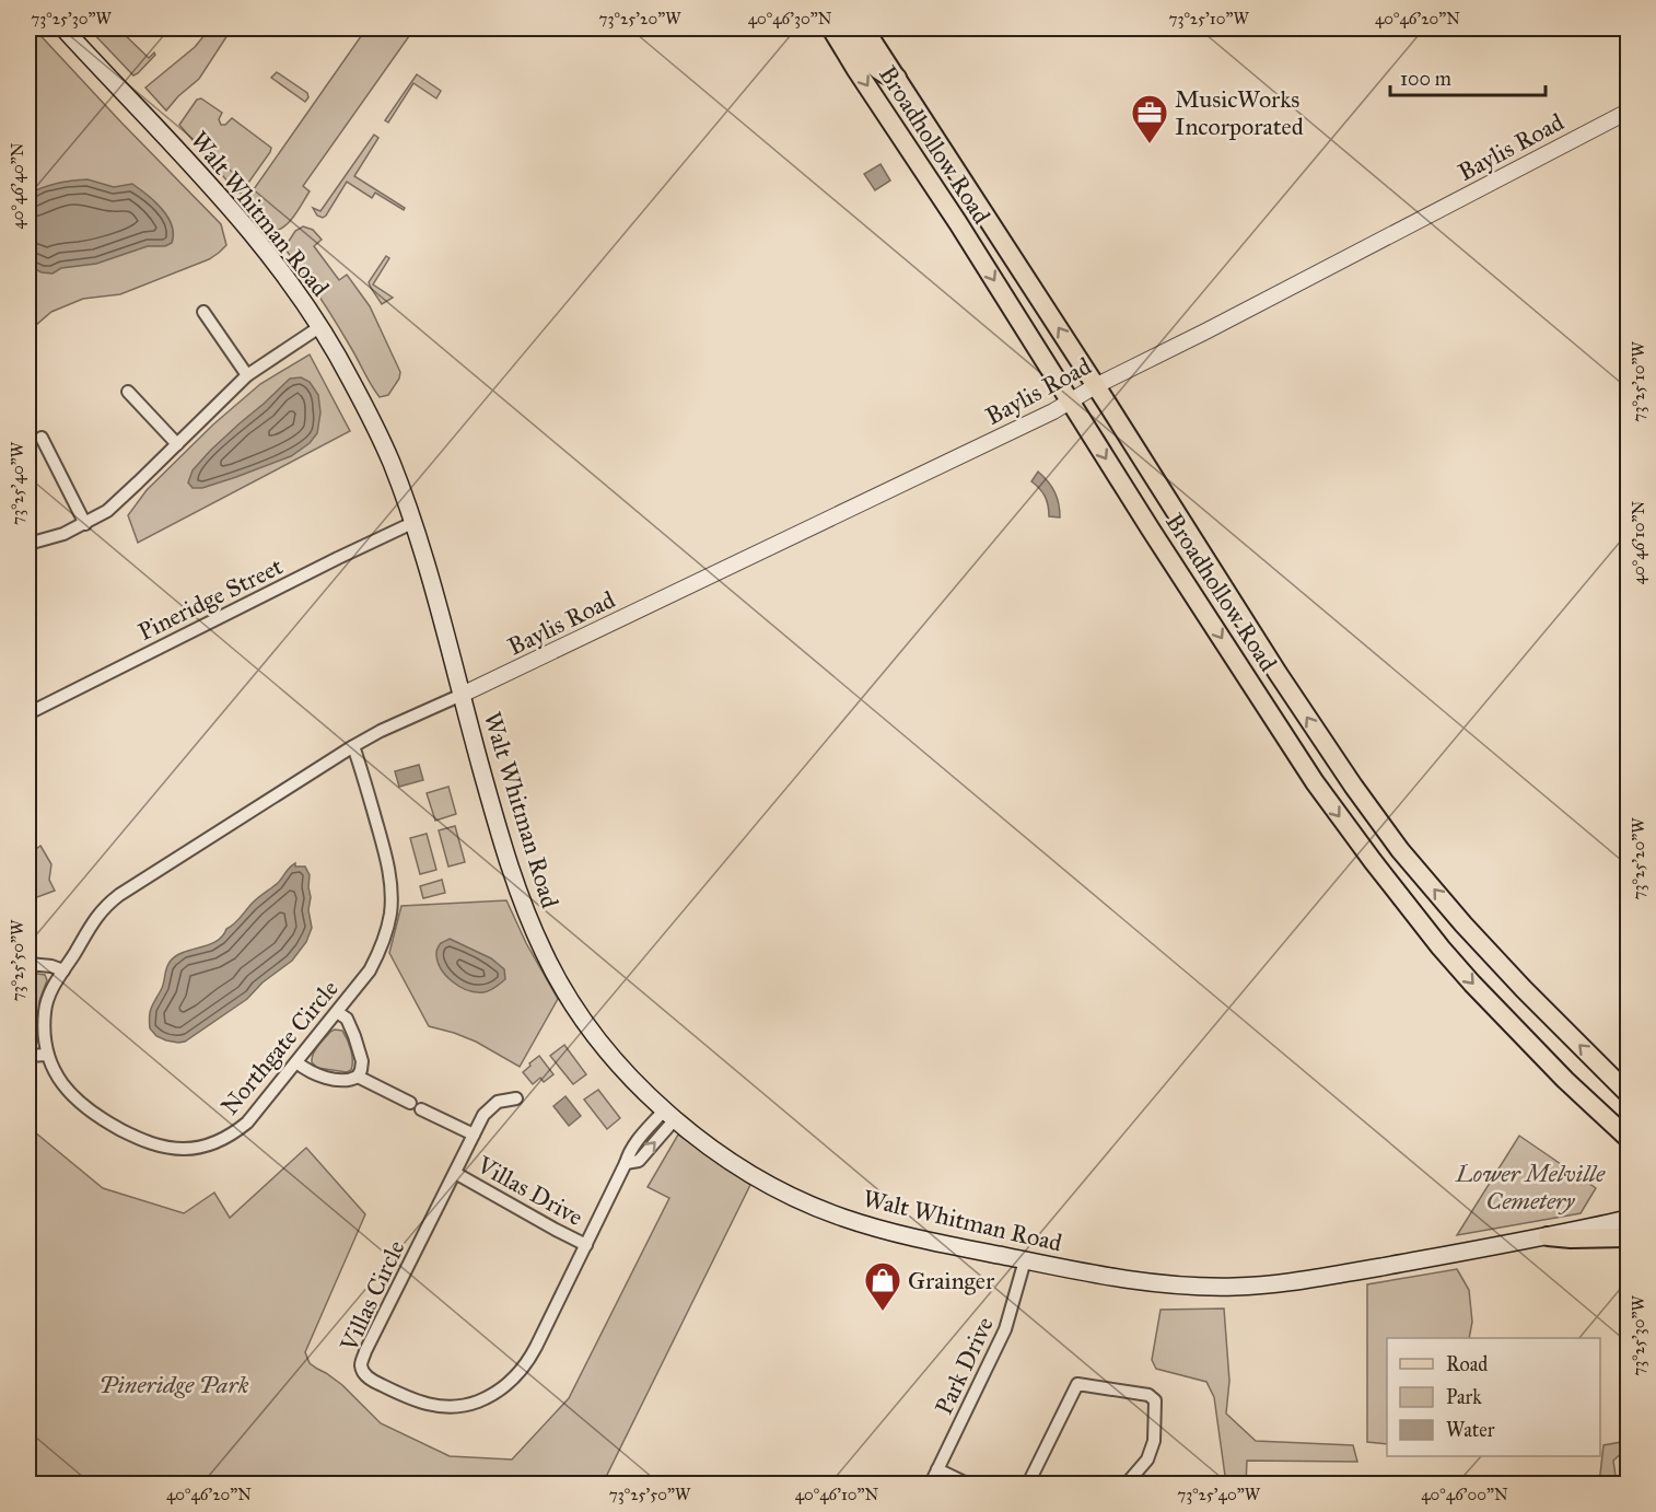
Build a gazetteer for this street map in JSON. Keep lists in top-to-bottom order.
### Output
{
  "streets": {
    "main road": ["Broadhollow Road", "Walt Whitman Road"],
    "street": [
      "Baylis Road",
      "Pineridge Street",
      "Northgate Circle",
      "Villas Drive",
      "Villas Circle",
      "Park Drive"
    ]
  },
  "crossings": [
    ["Broadhollow Road", "Baylis Road"],
    ["Baylis Road", "Walt Whitman Road"],
    ["Baylis Road", "Northgate Circle"],
    ["Walt Whitman Road", "Pineridge Street"],
    ["Walt Whitman Road", "Northgate Circle"],
    ["Walt Whitman Road", "Villas Circle"],
    ["Walt Whitman Road", "Park Drive"],
    ["Villas Drive", "Villas Circle"]
  ],
  "parks": ["Lower Melville Cemetery", "Pineridge Park"],
  "places": {
    "office": ["MusicWorks Incorporated"],
    "shop": ["Grainger"]
  },
  "legend": ["Road", "Park", "Water"],
  "scale_bar": "100 m",
  "coordinates": [
    "73°25'30\"W",
    "73°25'20\"W",
    "40°46'30\"N",
    "73°25'10\"W",
    "40°46'20\"N",
    "40°46'40\"N",
    "73°25'40\"W",
    "40°46'10\"N",
    "73°25'50\"W",
    "40°46'00\"N"
  ]
}
